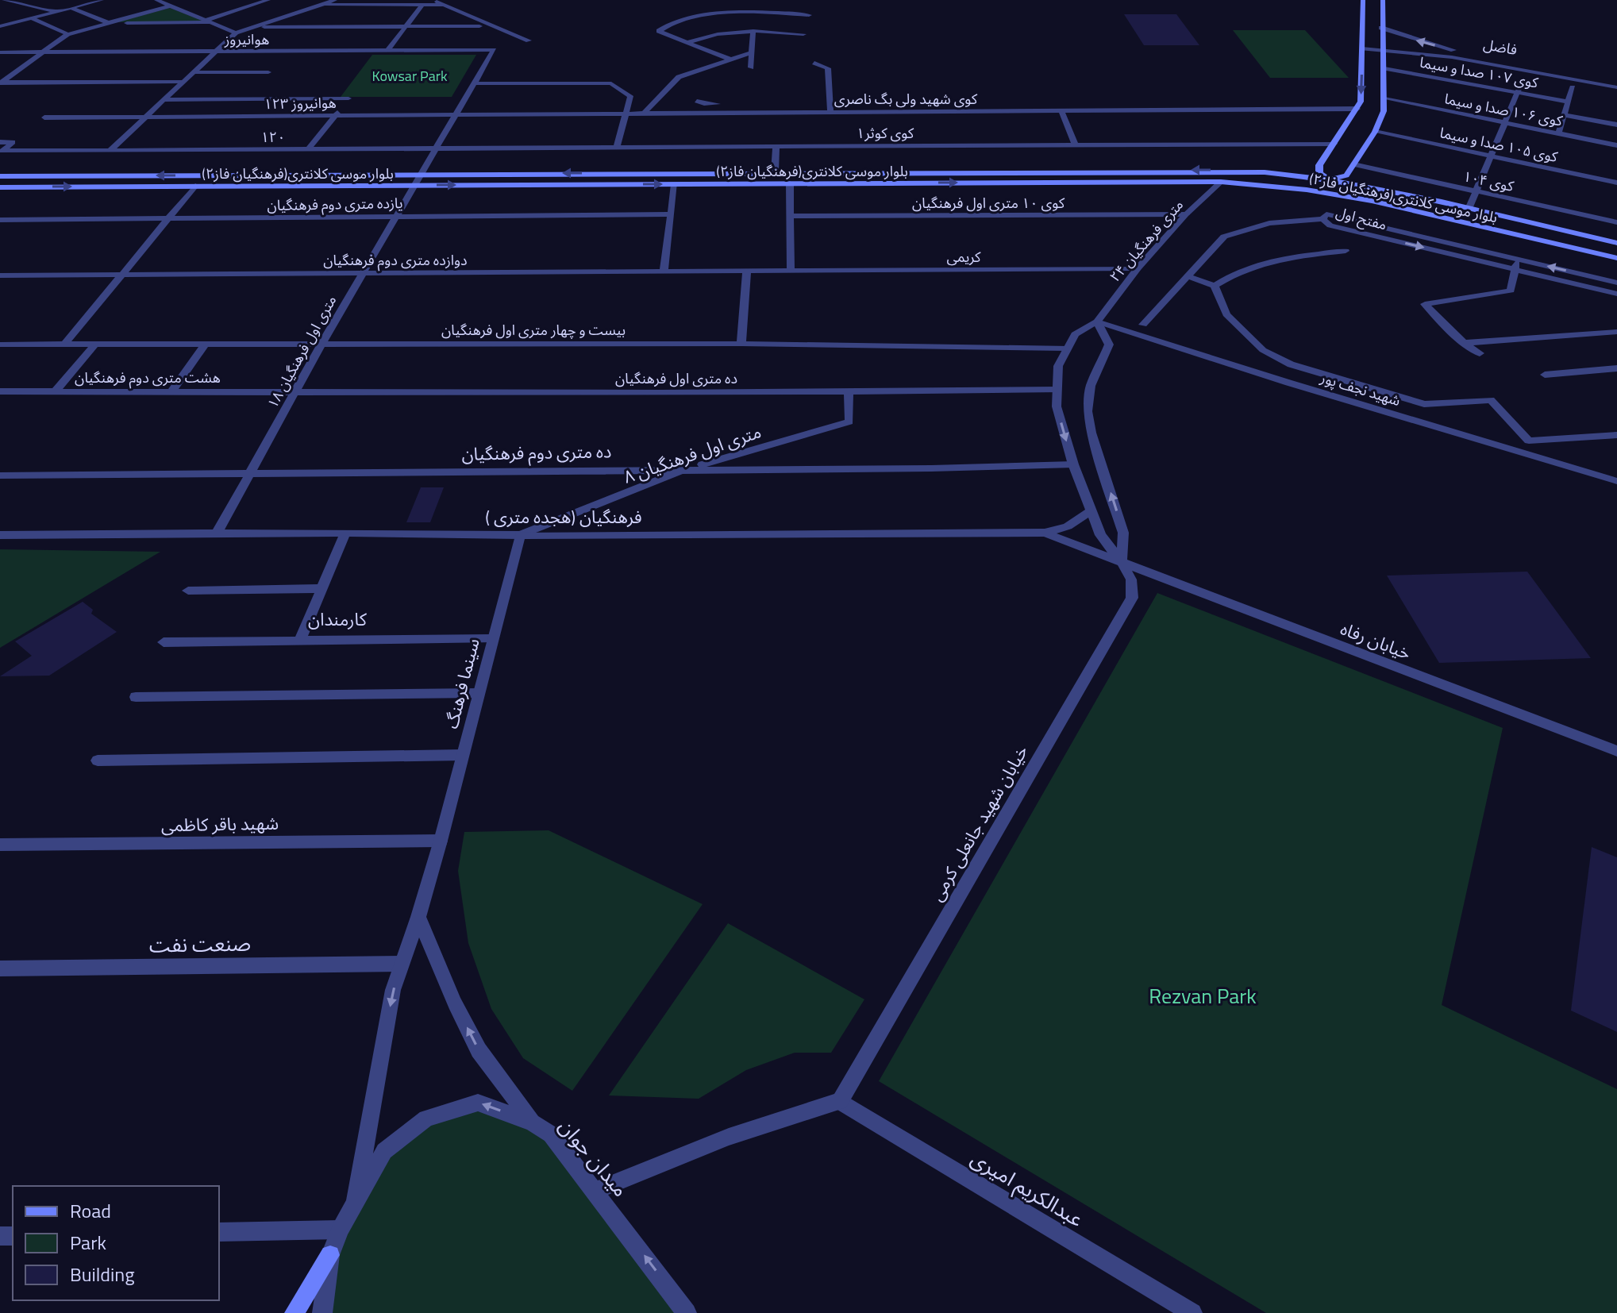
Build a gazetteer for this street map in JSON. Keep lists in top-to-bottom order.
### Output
{
  "streets": {
    "main road": ["بلوار موسی کلانتری(فرهنگیان فاز۲)"],
    "street": [
      "هوانیروز",
      "فاضل",
      "کوی ۱۰۷ صدا و سیما",
      "کوی شهید ولی بگ ناصری",
      "۱۲۳ هوانیروز",
      "کوی ۱۰۶ صدا و سیما",
      "کوی کوثر۱",
      "۱۲۰",
      "کوی ۱۰۵ صدا و سیما",
      "کوی ۱۰۴",
      "کوی ۱۰ متری اول فرهنگیان",
      "یازده متری دوم فرهنگیان",
      "مفتح اول",
      "۲۴ متری فرهنگیان",
      "کریمی",
      "دوازده متری دوم فرهنگیان",
      "بیست و چهار متری اول فرهنگیان",
      "۱۸ متری اول فرهنگیان",
      "هشت متری دوم فرهنگیان",
      "ده متری اول فرهنگیان",
      "شهید نجف پور",
      "ده متری دوم فرهنگیان",
      "۸ متری اول فرهنگیان",
      "فرهنگیان (هجده متری )",
      "کارمندان",
      "خیابان رفاه",
      "سینما فرهنگ",
      "خیابان شهید جانعلی کرمی",
      "شهید باقر کاظمی",
      "صنعت نفت",
      "میدان جوان",
      "عبدالکریم امیری"
    ]
  },
  "crossings": [
    ["هوانیروز", "۱۸ متری اول فرهنگیان"],
    ["کوی شهید ولی بگ ناصری", "۱۲۳ هوانیروز"],
    ["کوی شهید ولی بگ ناصری", "۱۸ متری اول فرهنگیان"],
    ["۱۲۳ هوانیروز", "۱۸ متری اول فرهنگیان"],
    ["کوی کوثر۱", "۱۲۰"],
    ["کوی کوثر۱", "۱۸ متری اول فرهنگیان"],
    ["۱۲۰", "۱۸ متری اول فرهنگیان"],
    ["بلوار موسی کلانتری(فرهنگیان فاز۲)", "۲۴ متری فرهنگیان"],
    ["بلوار موسی کلانتری(فرهنگیان فاز۲)", "۱۸ متری اول فرهنگیان"],
    ["کوی ۱۰ متری اول فرهنگیان", "۲۴ متری فرهنگیان"],
    ["یازده متری دوم فرهنگیان", "۱۸ متری اول فرهنگیان"],
    ["۲۴ متری فرهنگیان", "کریمی"],
    ["۲۴ متری فرهنگیان", "بیست و چهار متری اول فرهنگیان"],
    ["۲۴ متری فرهنگیان", "شهید نجف پور"],
    ["کریمی", "دوازده متری دوم فرهنگیان"],
    ["دوازده متری دوم فرهنگیان", "۱۸ متری اول فرهنگیان"],
    ["بیست و چهار متری اول فرهنگیان", "۱۸ متری اول فرهنگیان"],
    ["۱۸ متری اول فرهنگیان", "هشت متری دوم فرهنگیان"],
    ["۱۸ متری اول فرهنگیان", "ده متری اول فرهنگیان"],
    ["۱۸ متری اول فرهنگیان", "ده متری دوم فرهنگیان"],
    ["۱۸ متری اول فرهنگیان", "فرهنگیان (هجده متری )"],
    ["هشت متری دوم فرهنگیان", "ده متری اول فرهنگیان"],
    ["ده متری اول فرهنگیان", "۸ متری اول فرهنگیان"],
    ["ده متری دوم فرهنگیان", "۸ متری اول فرهنگیان"],
    ["۸ متری اول فرهنگیان", "فرهنگیان (هجده متری )"],
    ["۸ متری اول فرهنگیان", "سینما فرهنگ"],
    ["فرهنگیان (هجده متری )", "کارمندان"],
    ["فرهنگیان (هجده متری )", "خیابان رفاه"],
    ["فرهنگیان (هجده متری )", "سینما فرهنگ"],
    ["فرهنگیان (هجده متری )", "خیابان شهید جانعلی کرمی"],
    ["کارمندان", "سینما فرهنگ"],
    ["خیابان رفاه", "خیابان شهید جانعلی کرمی"],
    ["سینما فرهنگ", "شهید باقر کاظمی"],
    ["سینما فرهنگ", "صنعت نفت"],
    ["سینما فرهنگ", "میدان جوان"],
    ["خیابان شهید جانعلی کرمی", "عبدالکریم امیری"]
  ],
  "one_way": ["سینما فرهنگ"],
  "parks": ["Kowsar Park", "Rezvan Park"],
  "legend": ["Road", "Park", "Building"]
}
